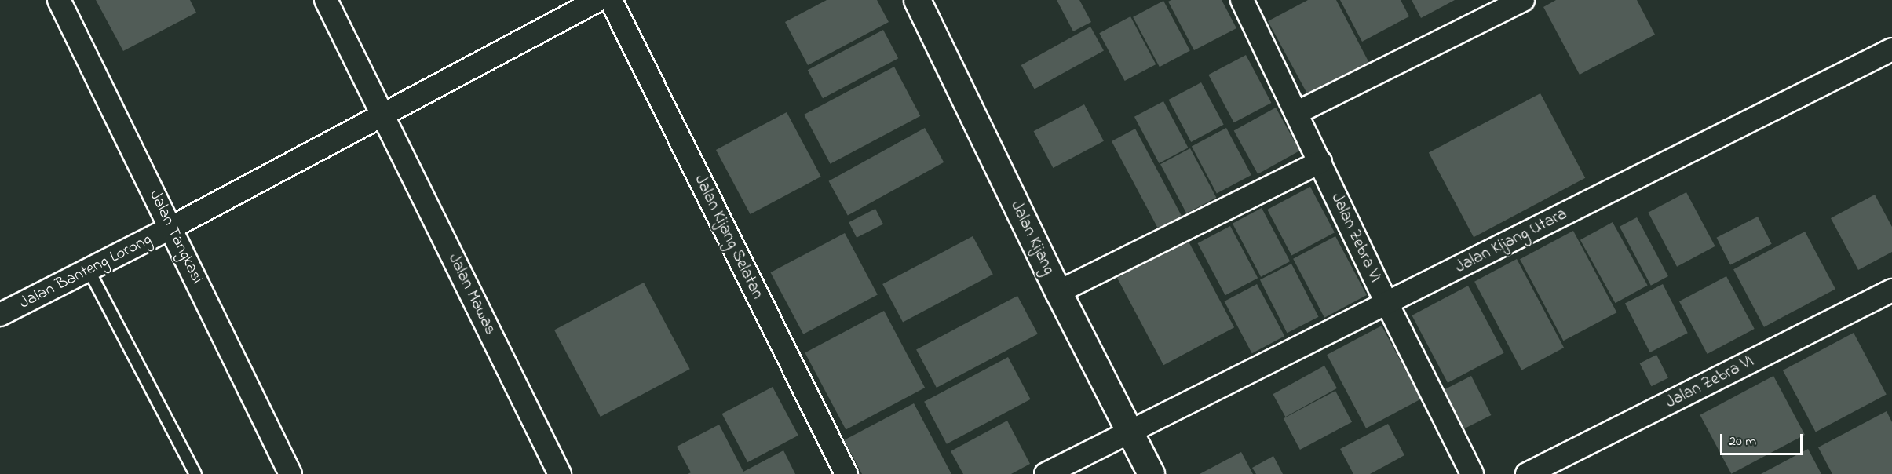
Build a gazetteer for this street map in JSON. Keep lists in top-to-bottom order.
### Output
{
  "streets": {
    "street": [
      "Jalan Tangkasi",
      "Jalan Kijang Selatan",
      "Jalan Kijang",
      "Jalan Zebra VI",
      "Jalan Kijang Utara",
      "Jalan Banteng Lorong",
      "Jalan Mawas"
    ]
  },
  "crossings": [
    ["Jalan Tangkasi", "Jalan Banteng Lorong"],
    ["Jalan Kijang", "Jalan Kijang Utara"],
    ["Jalan Zebra VI", "Jalan Kijang Utara"]
  ],
  "scale_bar": "20 m"
}
